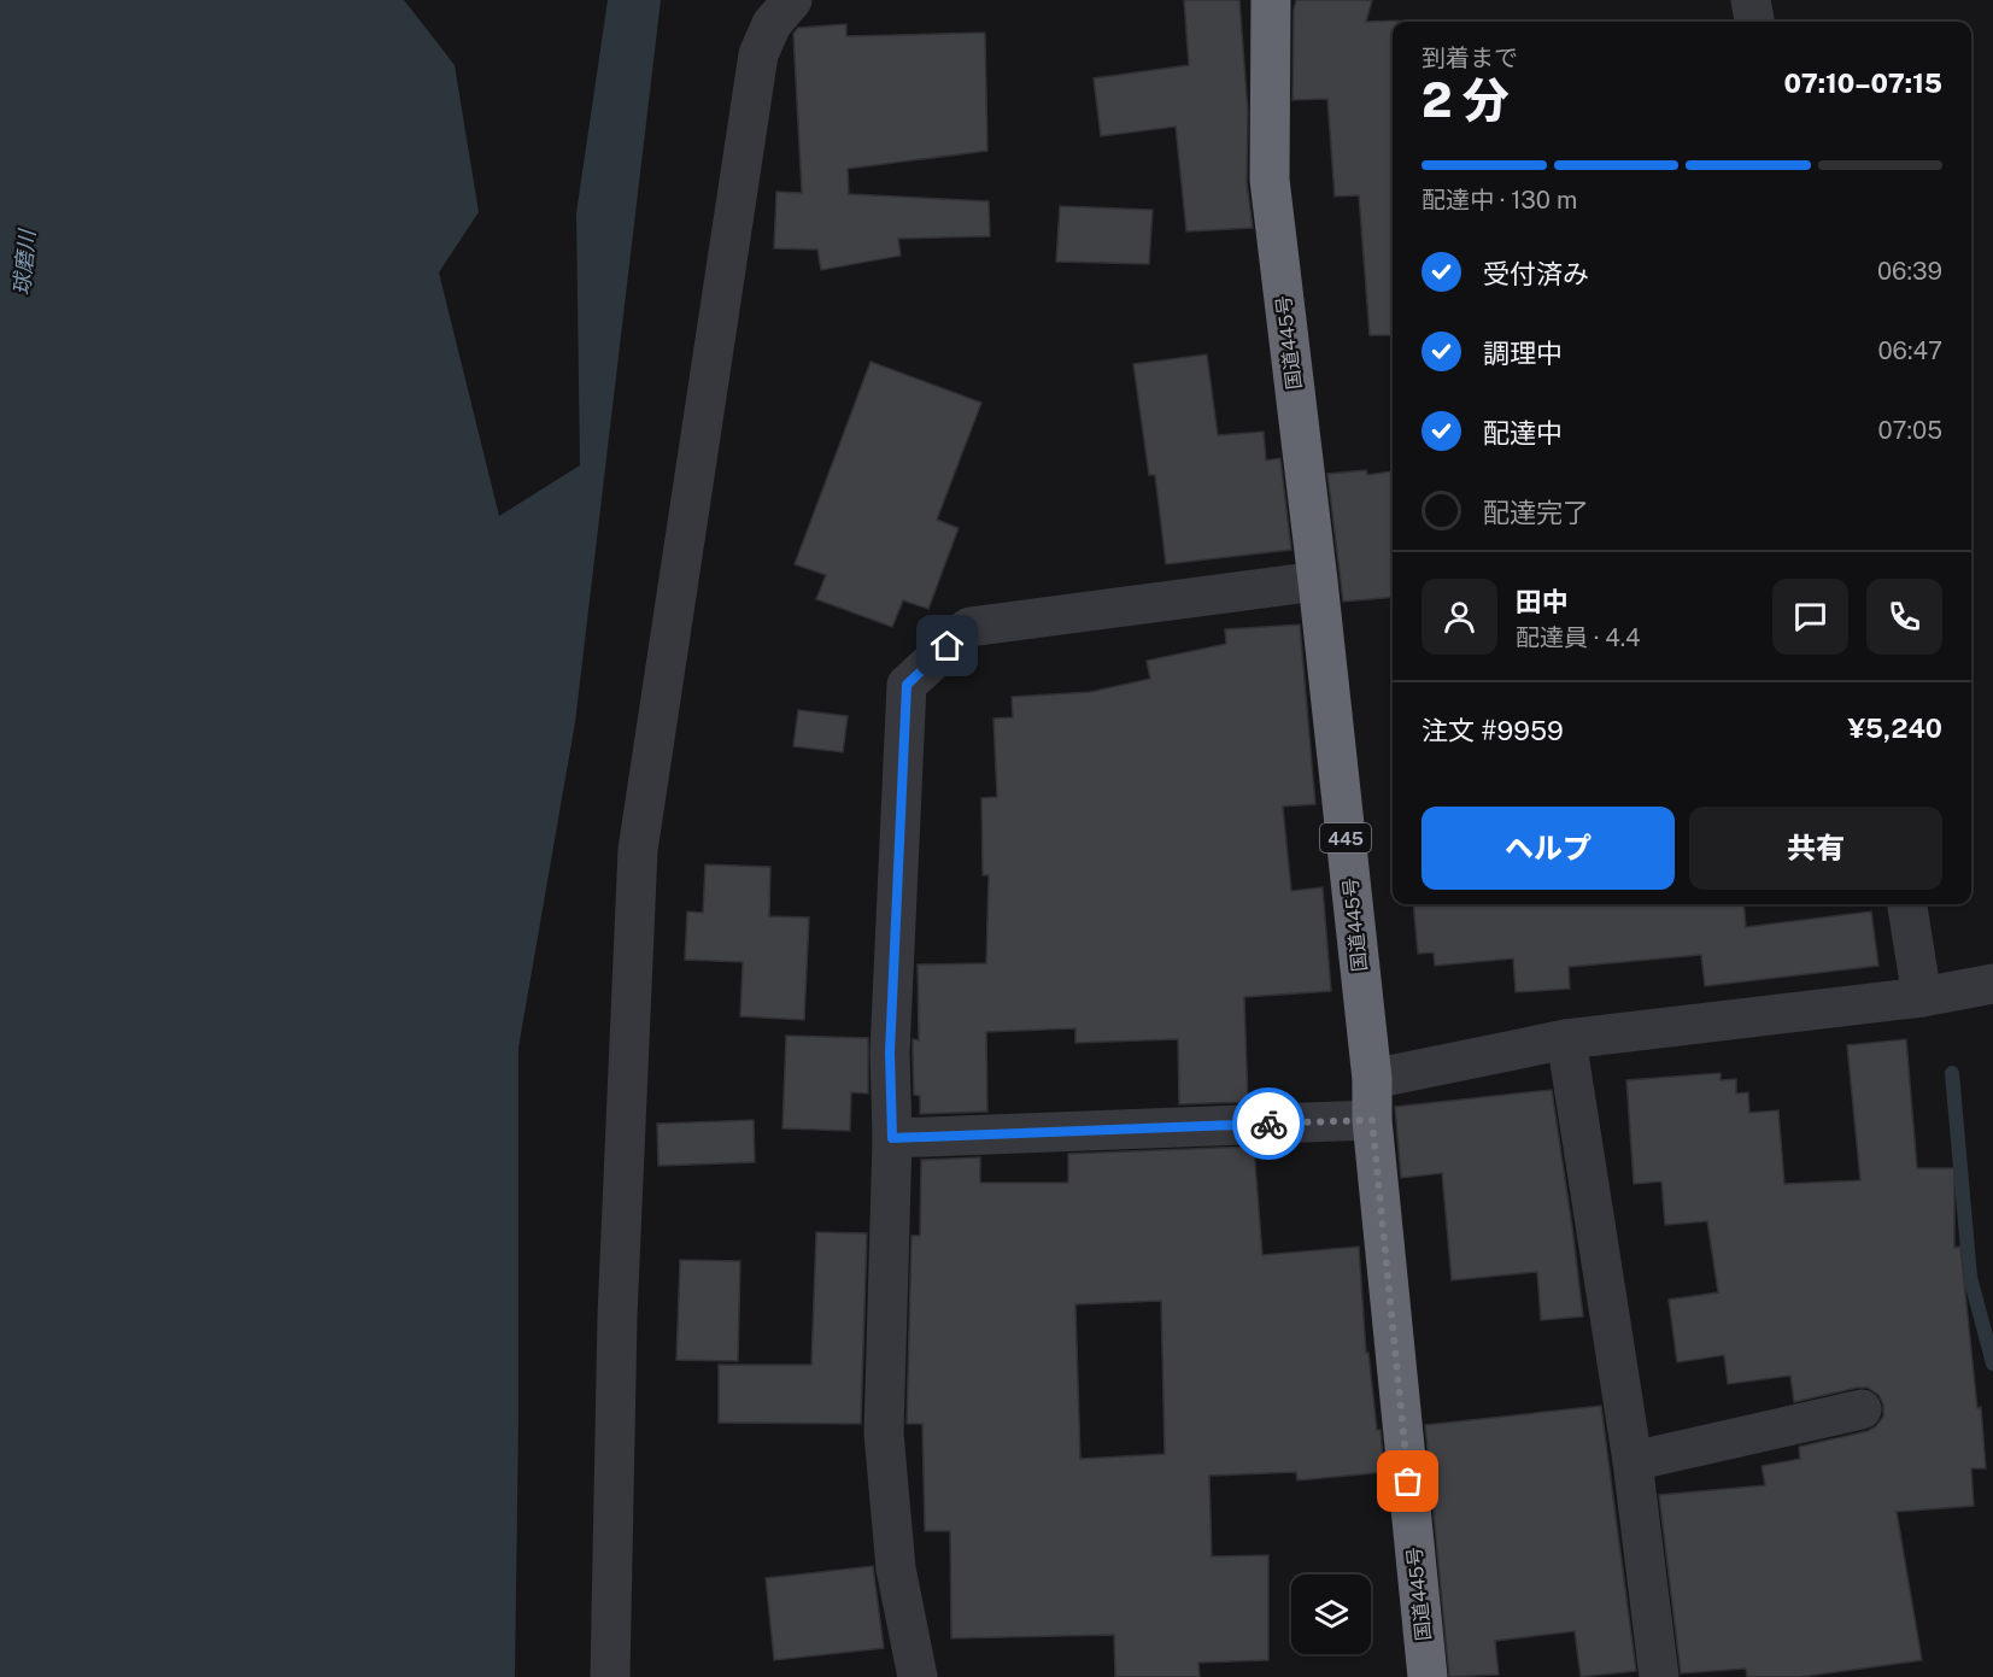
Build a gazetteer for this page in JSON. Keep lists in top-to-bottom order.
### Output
{
  "streets": {
    "highway": ["国道445号", "445"]
  },
  "water": ["球磨川"],
  "page": {
    "heading": ["2 分", "到着まで", "07:10–07:15"],
    "panel": [
      "田中",
      "配達員 · 4.4",
      "注文 #9959",
      "¥5,240"
    ],
    "bar": "配達中 · 130 m",
    "list": [
      ["受付済み", "06:39"],
      ["調理中", "06:47"],
      ["配達中", "07:05"],
      "配達完了"
    ],
    "buttons": ["ヘルプ", "共有"]
  }
}
